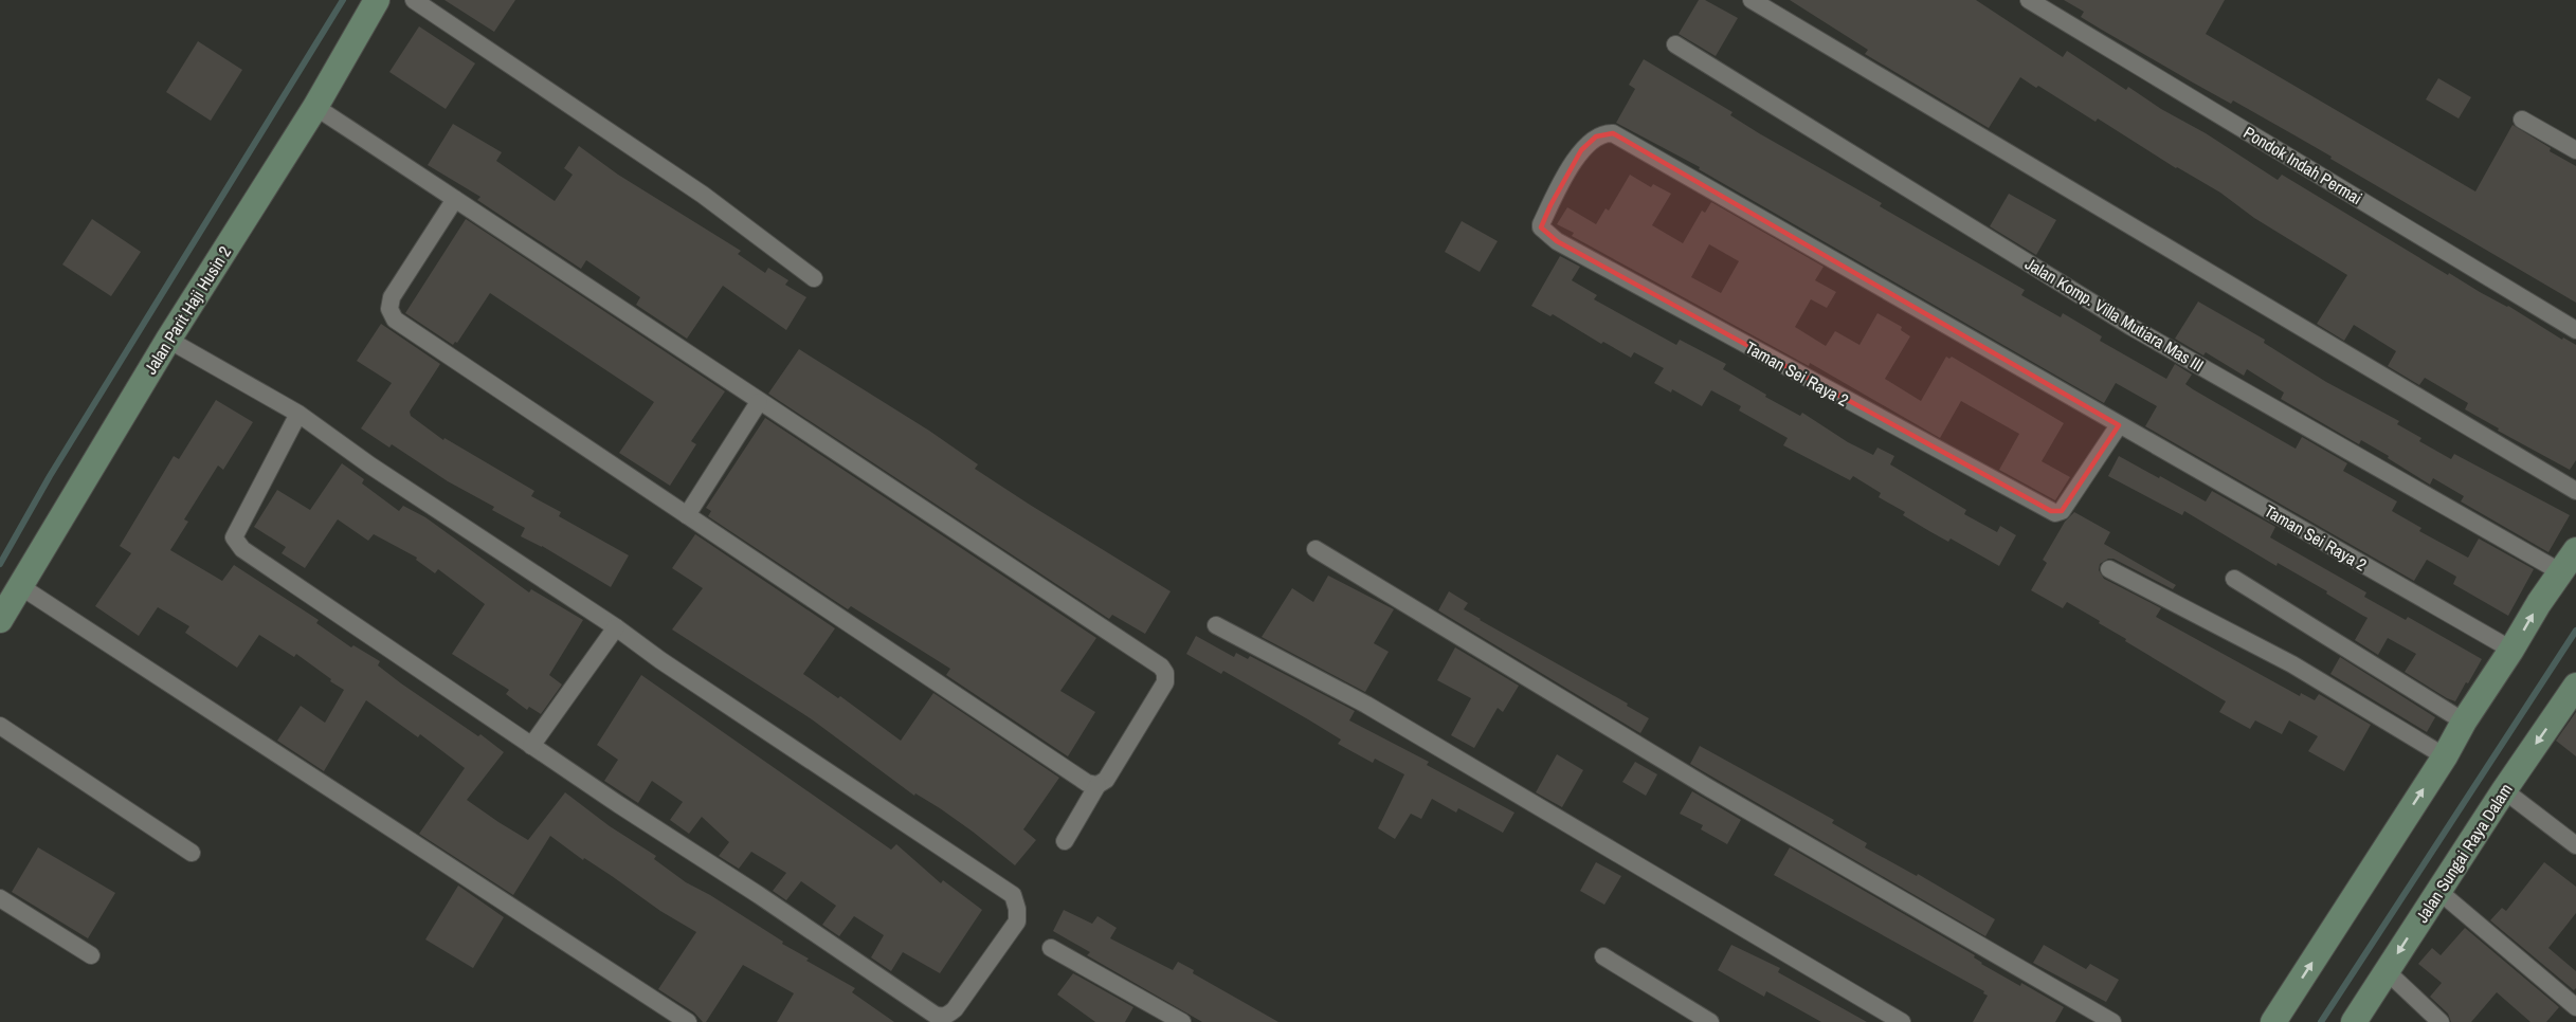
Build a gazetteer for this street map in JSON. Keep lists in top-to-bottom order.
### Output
{
  "streets": {
    "street": [
      "Pondok Indah Permai",
      "Jalan Parit Haji Husin 2",
      "Jalan Komp. Villa Mutiara Mas III",
      "Taman Sei Raya 2",
      "Jalan Sungai Raya Dalam"
    ]
  }
}
